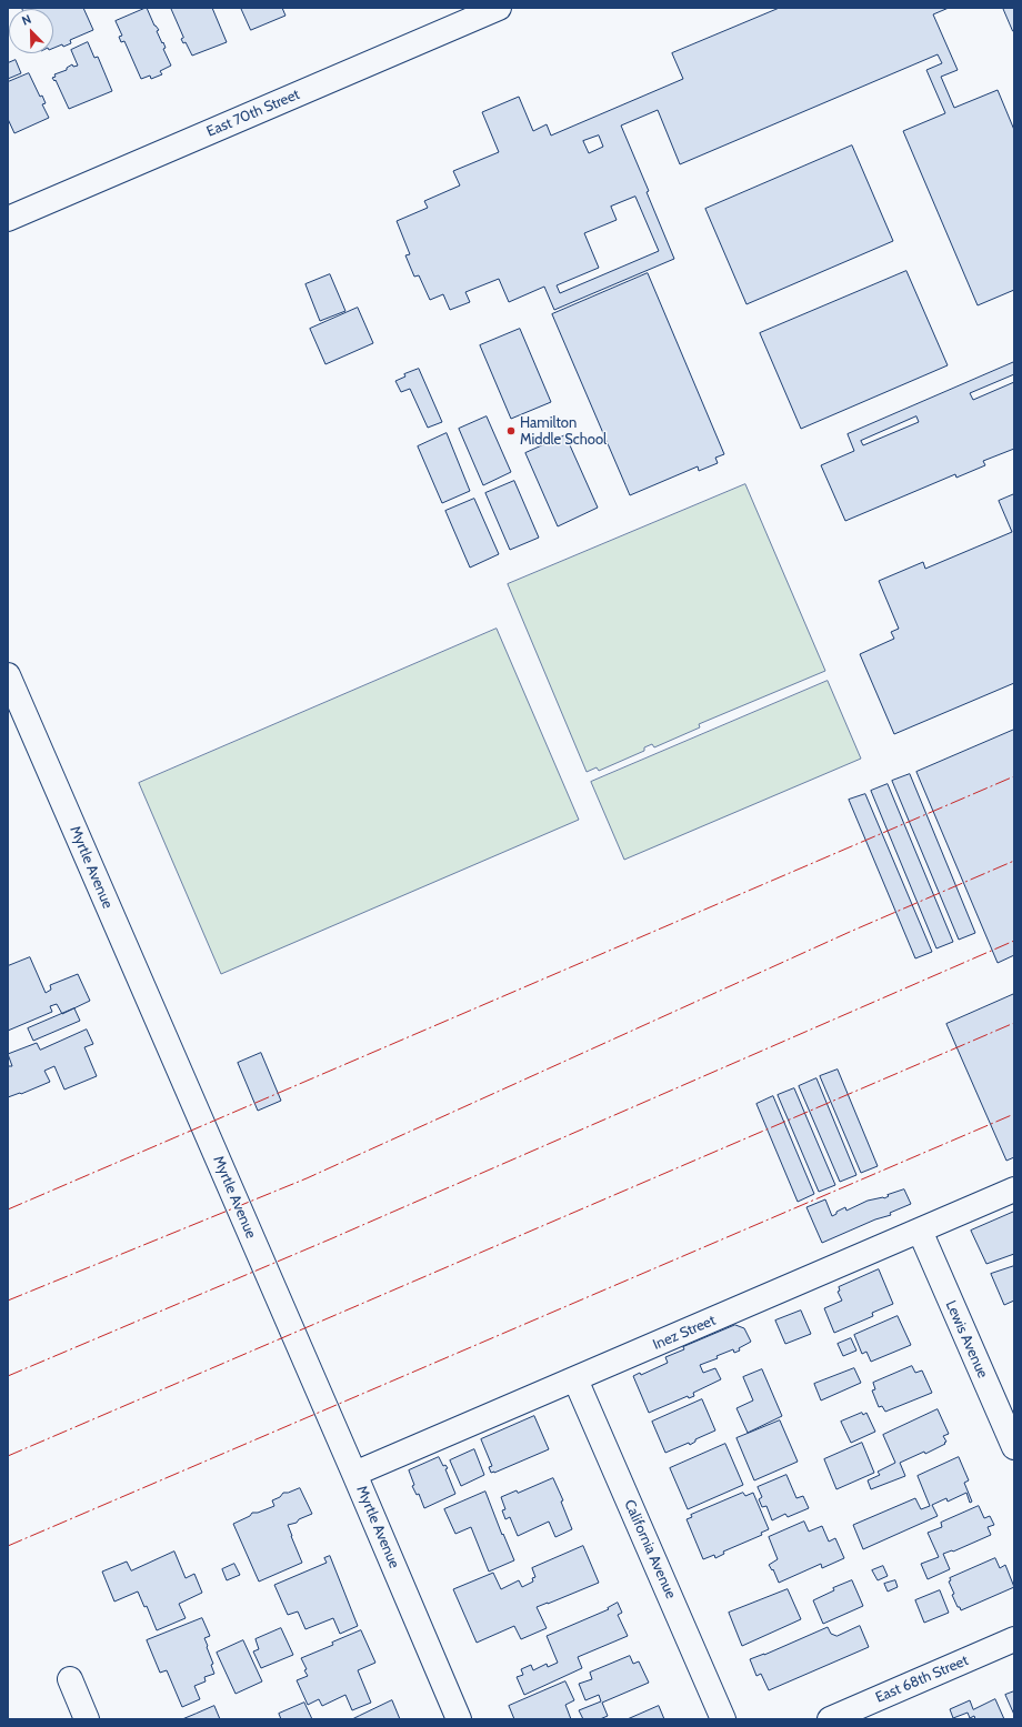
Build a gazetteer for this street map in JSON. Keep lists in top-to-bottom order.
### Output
{
  "streets": {
    "street": [
      "East 70th Street",
      "Myrtle Avenue",
      "Inez Street",
      "Lewis Avenue",
      "California Avenue",
      "East 68th Street"
    ]
  },
  "crossings": [
    ["Myrtle Avenue", "Inez Street"],
    ["Inez Street", "Lewis Avenue"],
    ["Inez Street", "California Avenue"]
  ],
  "places": ["Hamilton Middle School"],
  "north": "top left"
}
